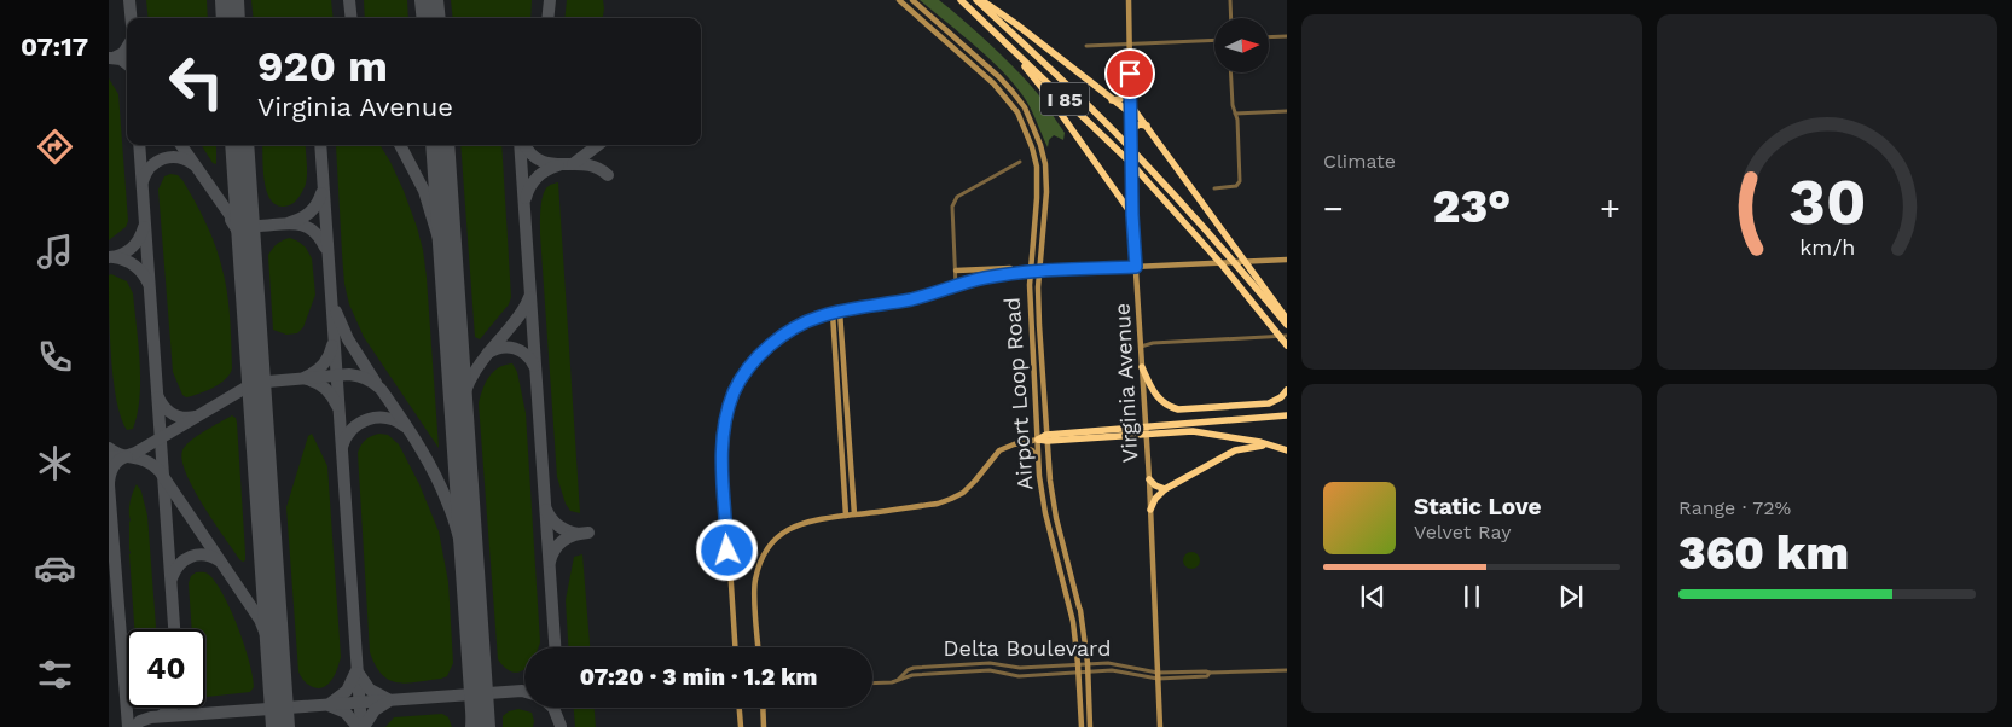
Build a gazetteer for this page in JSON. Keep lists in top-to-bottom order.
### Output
{
  "streets": {
    "highway": ["I 85"],
    "main road": ["Virginia Avenue", "Airport Loop Road"],
    "street": ["Delta Boulevard"]
  },
  "crossings": [
    ["Virginia Avenue", "Delta Boulevard"],
    ["Airport Loop Road", "Delta Boulevard"]
  ],
  "north": "right",
  "page": {
    "tabs": "07:17",
    "tile": [
      "Climate",
      ["Range · 72%", "360 km"]
    ],
    "turn": ["920 m", "Virginia Avenue"],
    "heat": ["−", "23°", "+"],
    "song": ["Static Love", "Velvet Ray"],
    "limit": "40",
    "trip": "07:20 · 3 min · 1.2 km",
    "gauge": ["30", "km/h"]
  }
}
